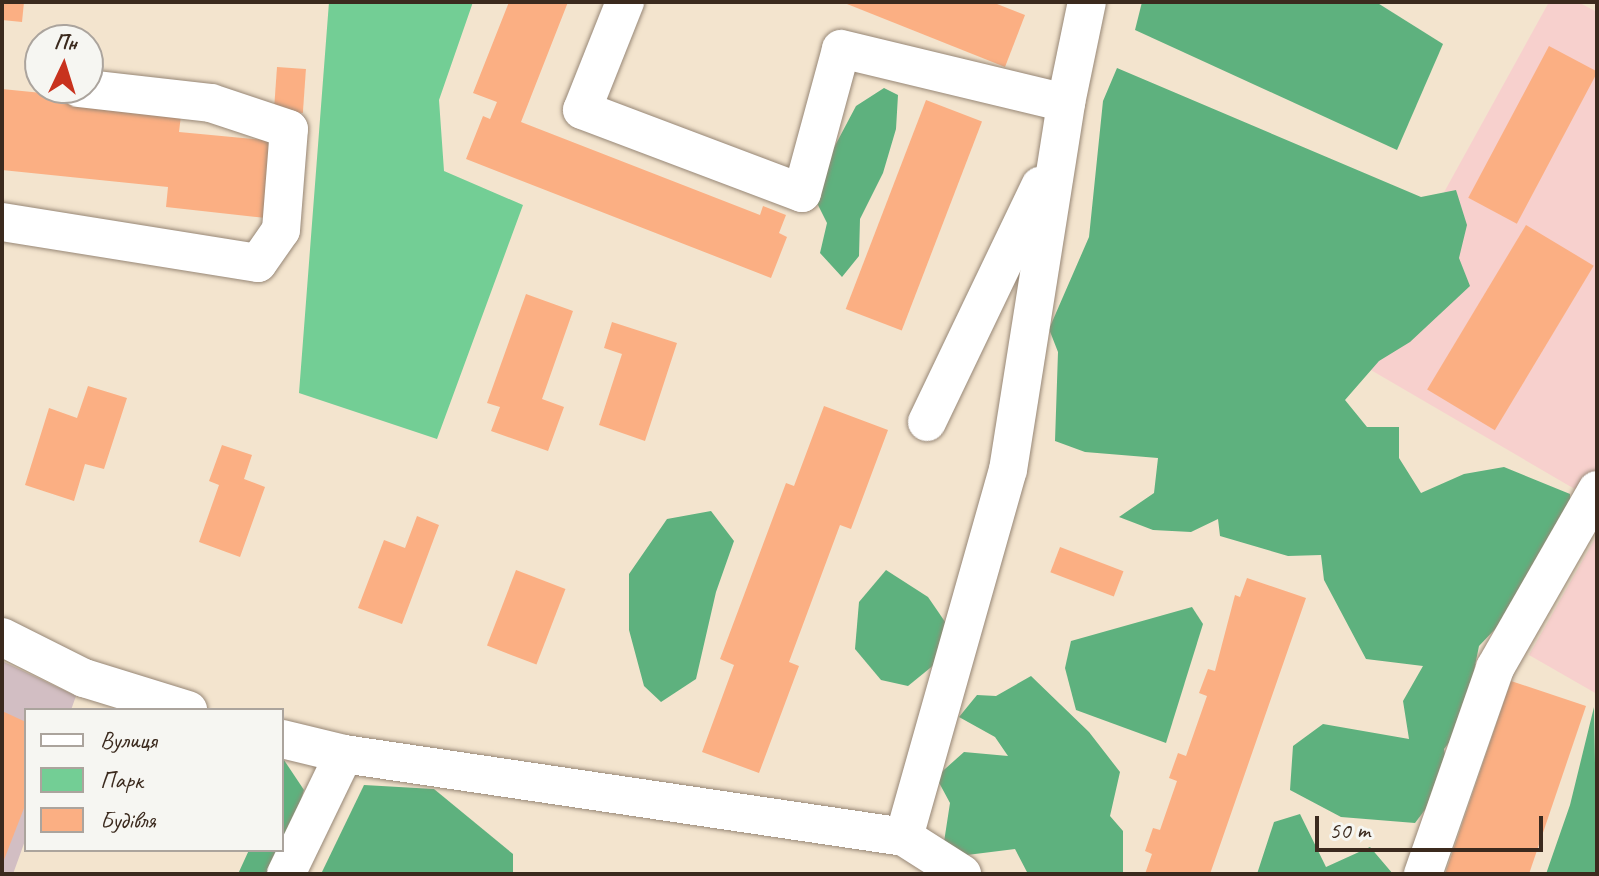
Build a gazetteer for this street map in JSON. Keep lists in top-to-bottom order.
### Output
{
  "legend": ["Вулиця", "Парк", "Будівля"],
  "scale_bar": "50 m",
  "north": "top"
}
